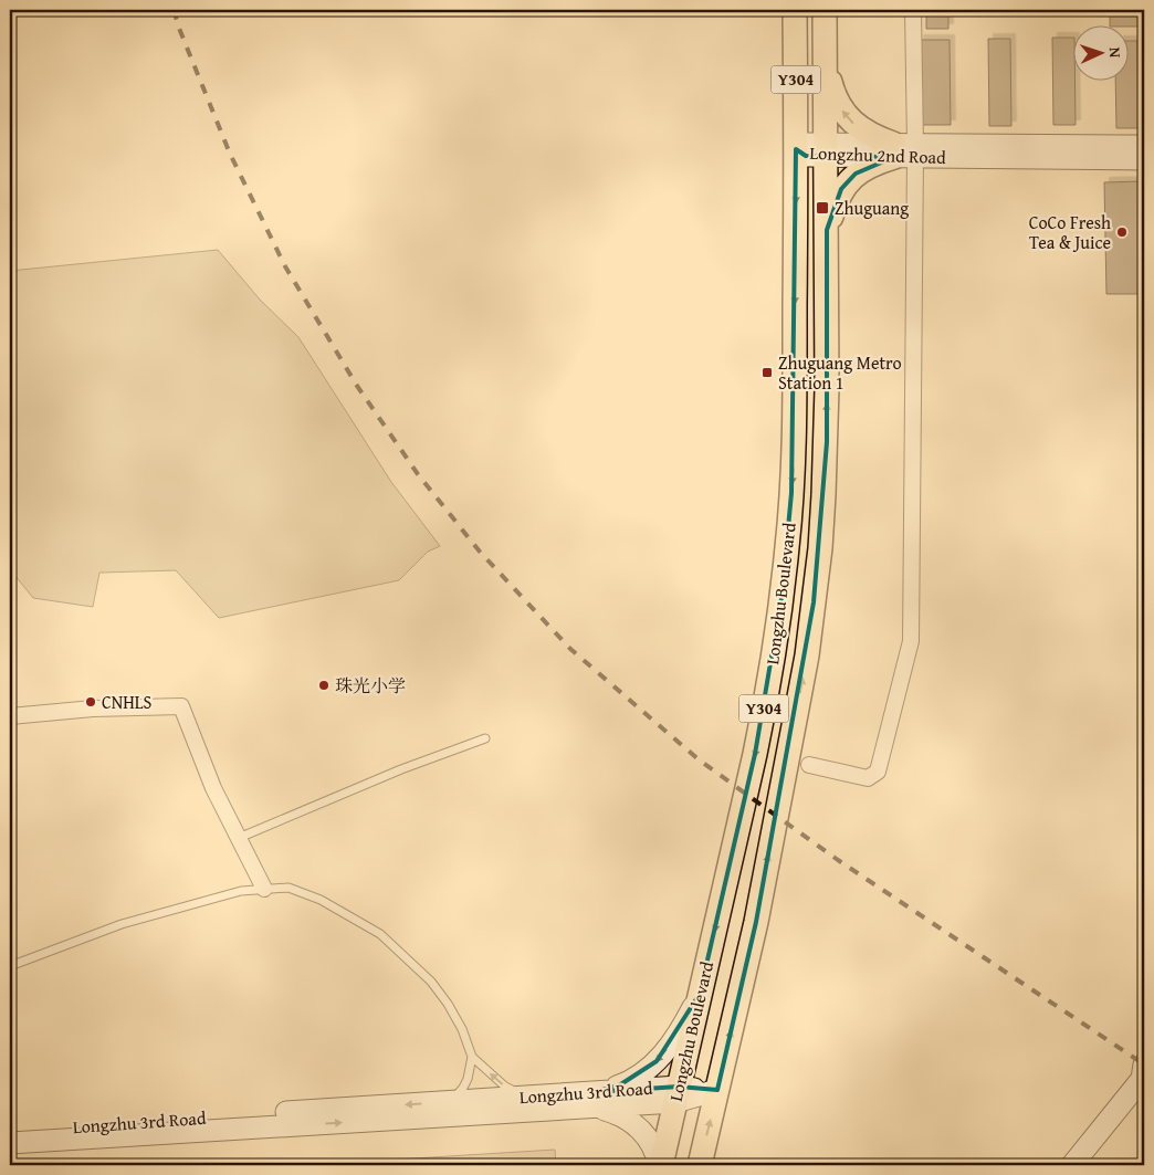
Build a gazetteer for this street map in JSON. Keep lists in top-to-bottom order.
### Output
{
  "streets": {
    "main road": [
      "Y304",
      "Longzhu 2nd Road",
      "Longzhu Boulevard",
      "Longzhu 3rd Road"
    ]
  },
  "crossings": [
    ["Longzhu 2nd Road", "Longzhu Boulevard"],
    ["Longzhu Boulevard", "Longzhu 3rd Road"]
  ],
  "places": {
    "transit": ["Zhuguang", "Zhuguang Metro Station 1"],
    "other": ["CoCo Fresh Tea & Juice", "珠光小学", "CNHLS"]
  },
  "north": "right"
}
